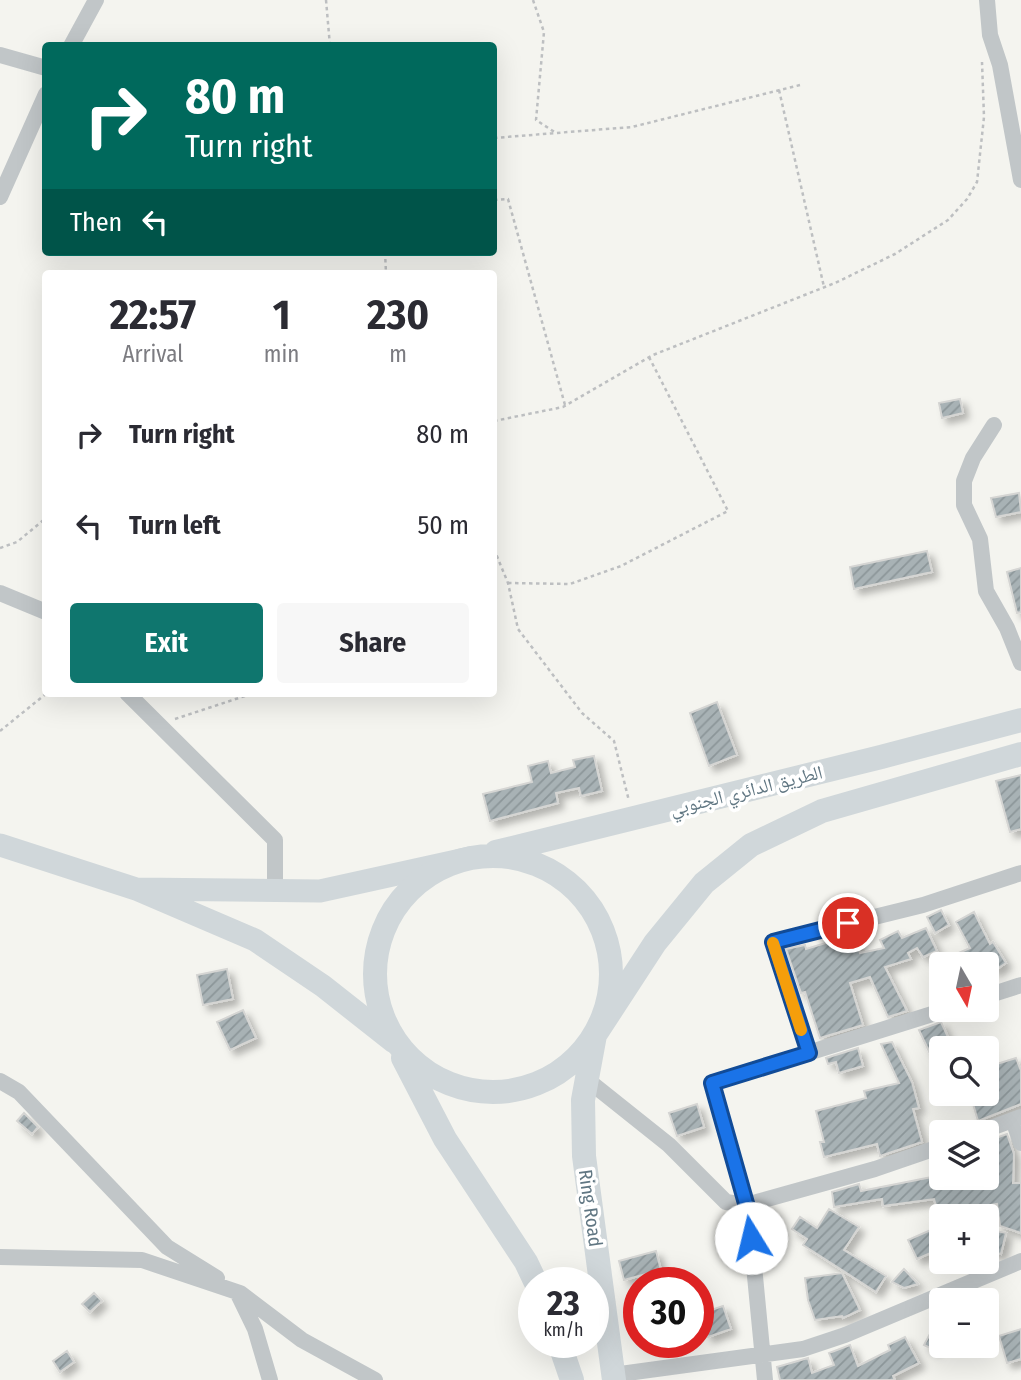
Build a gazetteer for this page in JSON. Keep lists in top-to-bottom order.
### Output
{
  "streets": {
    "main road": ["الطريق الدائري الجنوبي", "Ring Road"]
  },
  "crossings": [
    ["الطريق الدائري الجنوبي", "Ring Road"]
  ],
  "north": "bottom",
  "page": {
    "turn": ["80 m", "Turn right"],
    "then": "Then",
    "eta": [
      "22:57",
      "Arrival",
      "1",
      "min",
      "230",
      "m"
    ],
    "list": [
      {
        "name": "Turn right",
        "value": "80 m"
      },
      {
        "name": "Turn left",
        "value": "50 m"
      }
    ],
    "buttons": ["Exit", "Share"],
    "map_buttons": ["+", "−"],
    "speed": "23 km/h",
    "limit": "30"
  }
}
